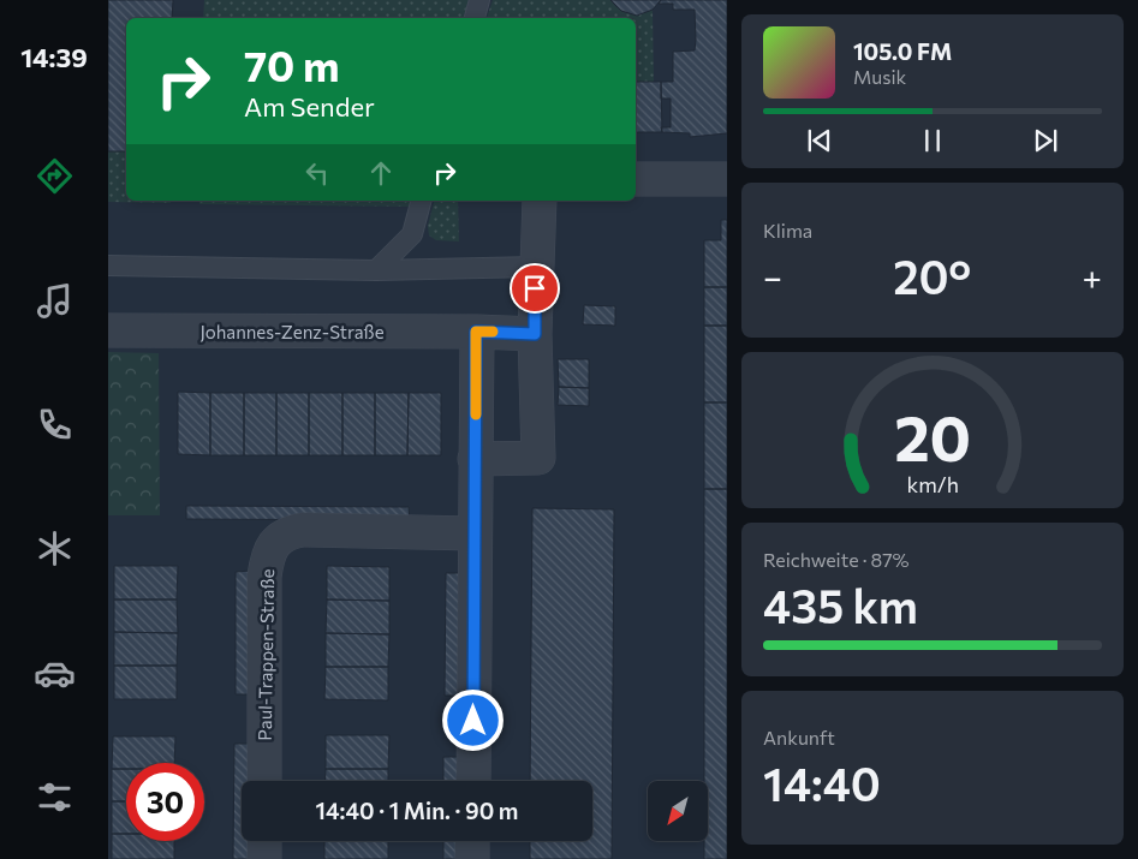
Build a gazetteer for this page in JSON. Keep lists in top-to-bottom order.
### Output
{
  "streets": {
    "street": ["Johannes-Zenz-Straße", "Paul-Trappen-Straße"]
  },
  "north": "bottom left",
  "page": {
    "tabs": "14:39",
    "turn": ["70 m", "Am Sender"],
    "song": ["105.0 FM", "Musik"],
    "tile": [
      "Klima",
      ["Reichweite · 87%", "435 km"],
      ["Ankunft", "14:40"]
    ],
    "heat": ["−", "20°", "+"],
    "limit": "30",
    "trip": "14:40 · 1 Min. · 90 m",
    "gauge": ["20", "km/h"]
  }
}
